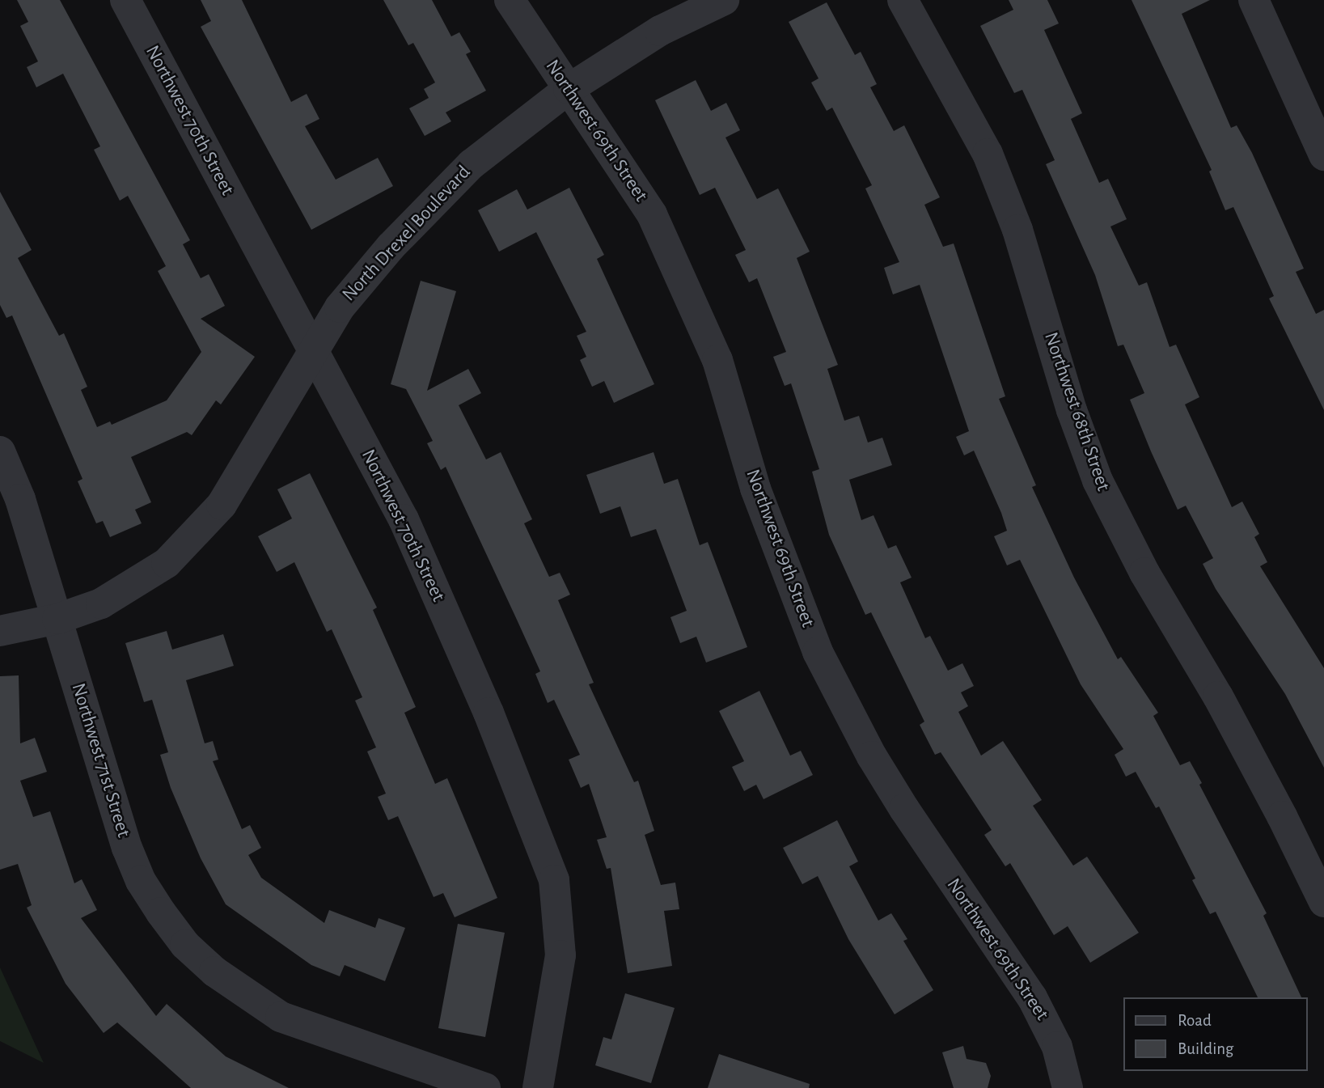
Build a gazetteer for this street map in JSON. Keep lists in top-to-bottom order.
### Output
{
  "streets": {
    "street": [
      "Northwest 70th Street",
      "Northwest 69th Street",
      "North Drexel Boulevard",
      "Northwest 68th Street",
      "Northwest 71st Street"
    ]
  },
  "crossings": [
    ["Northwest 70th Street", "North Drexel Boulevard"],
    ["Northwest 69th Street", "North Drexel Boulevard"],
    ["North Drexel Boulevard", "Northwest 71st Street"]
  ],
  "legend": ["Road", "Building"]
}
